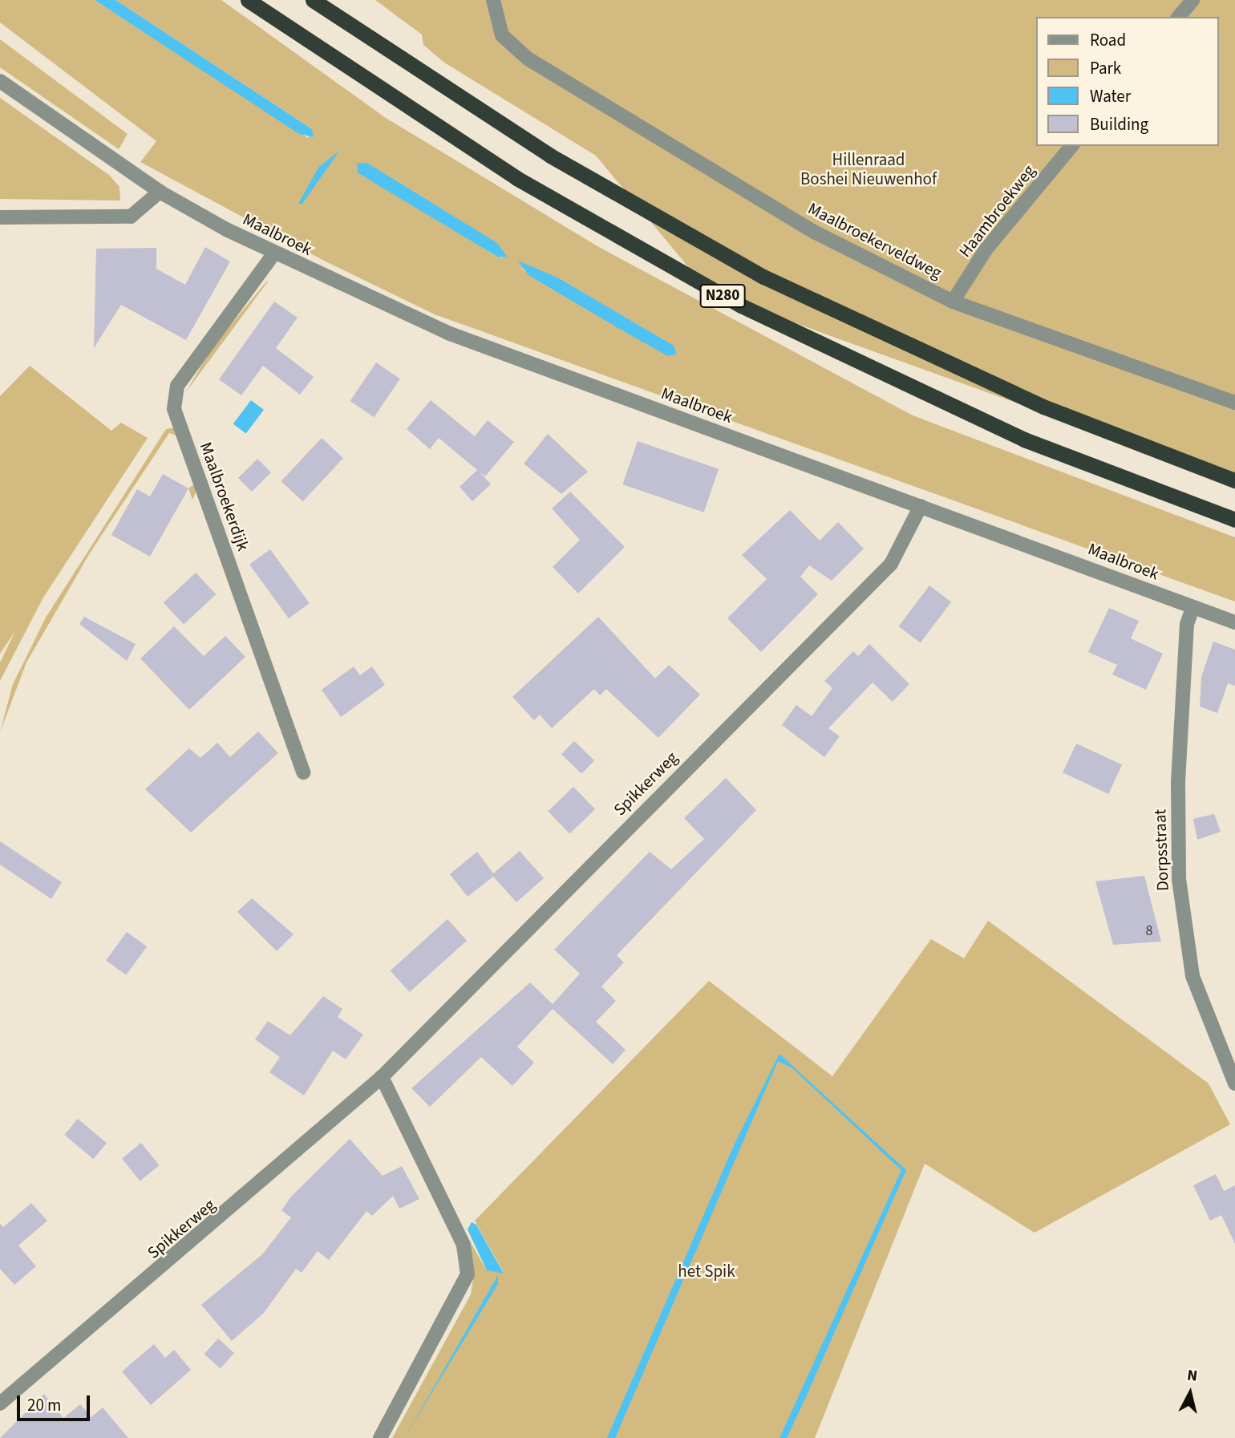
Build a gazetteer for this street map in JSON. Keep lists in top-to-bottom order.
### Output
{
  "streets": {
    "highway": ["N280"],
    "street": [
      "Haambroekweg",
      "Maalbroek",
      "Maalbroekerveldweg",
      "Maalbroekerdijk",
      "Spikkerweg",
      "Dorpsstraat"
    ]
  },
  "crossings": [
    ["Haambroekweg", "Maalbroekerveldweg"],
    ["Maalbroek", "Maalbroekerdijk"],
    ["Maalbroek", "Spikkerweg"],
    ["Maalbroek", "Dorpsstraat"]
  ],
  "parks": ["Hillenraad Boshei Nieuwenhof", "het Spik"],
  "house_numbers": ["8"],
  "legend": [
    "Road",
    "Park",
    "Water",
    "Building"
  ],
  "scale_bar": "20 m",
  "north": "top"
}
